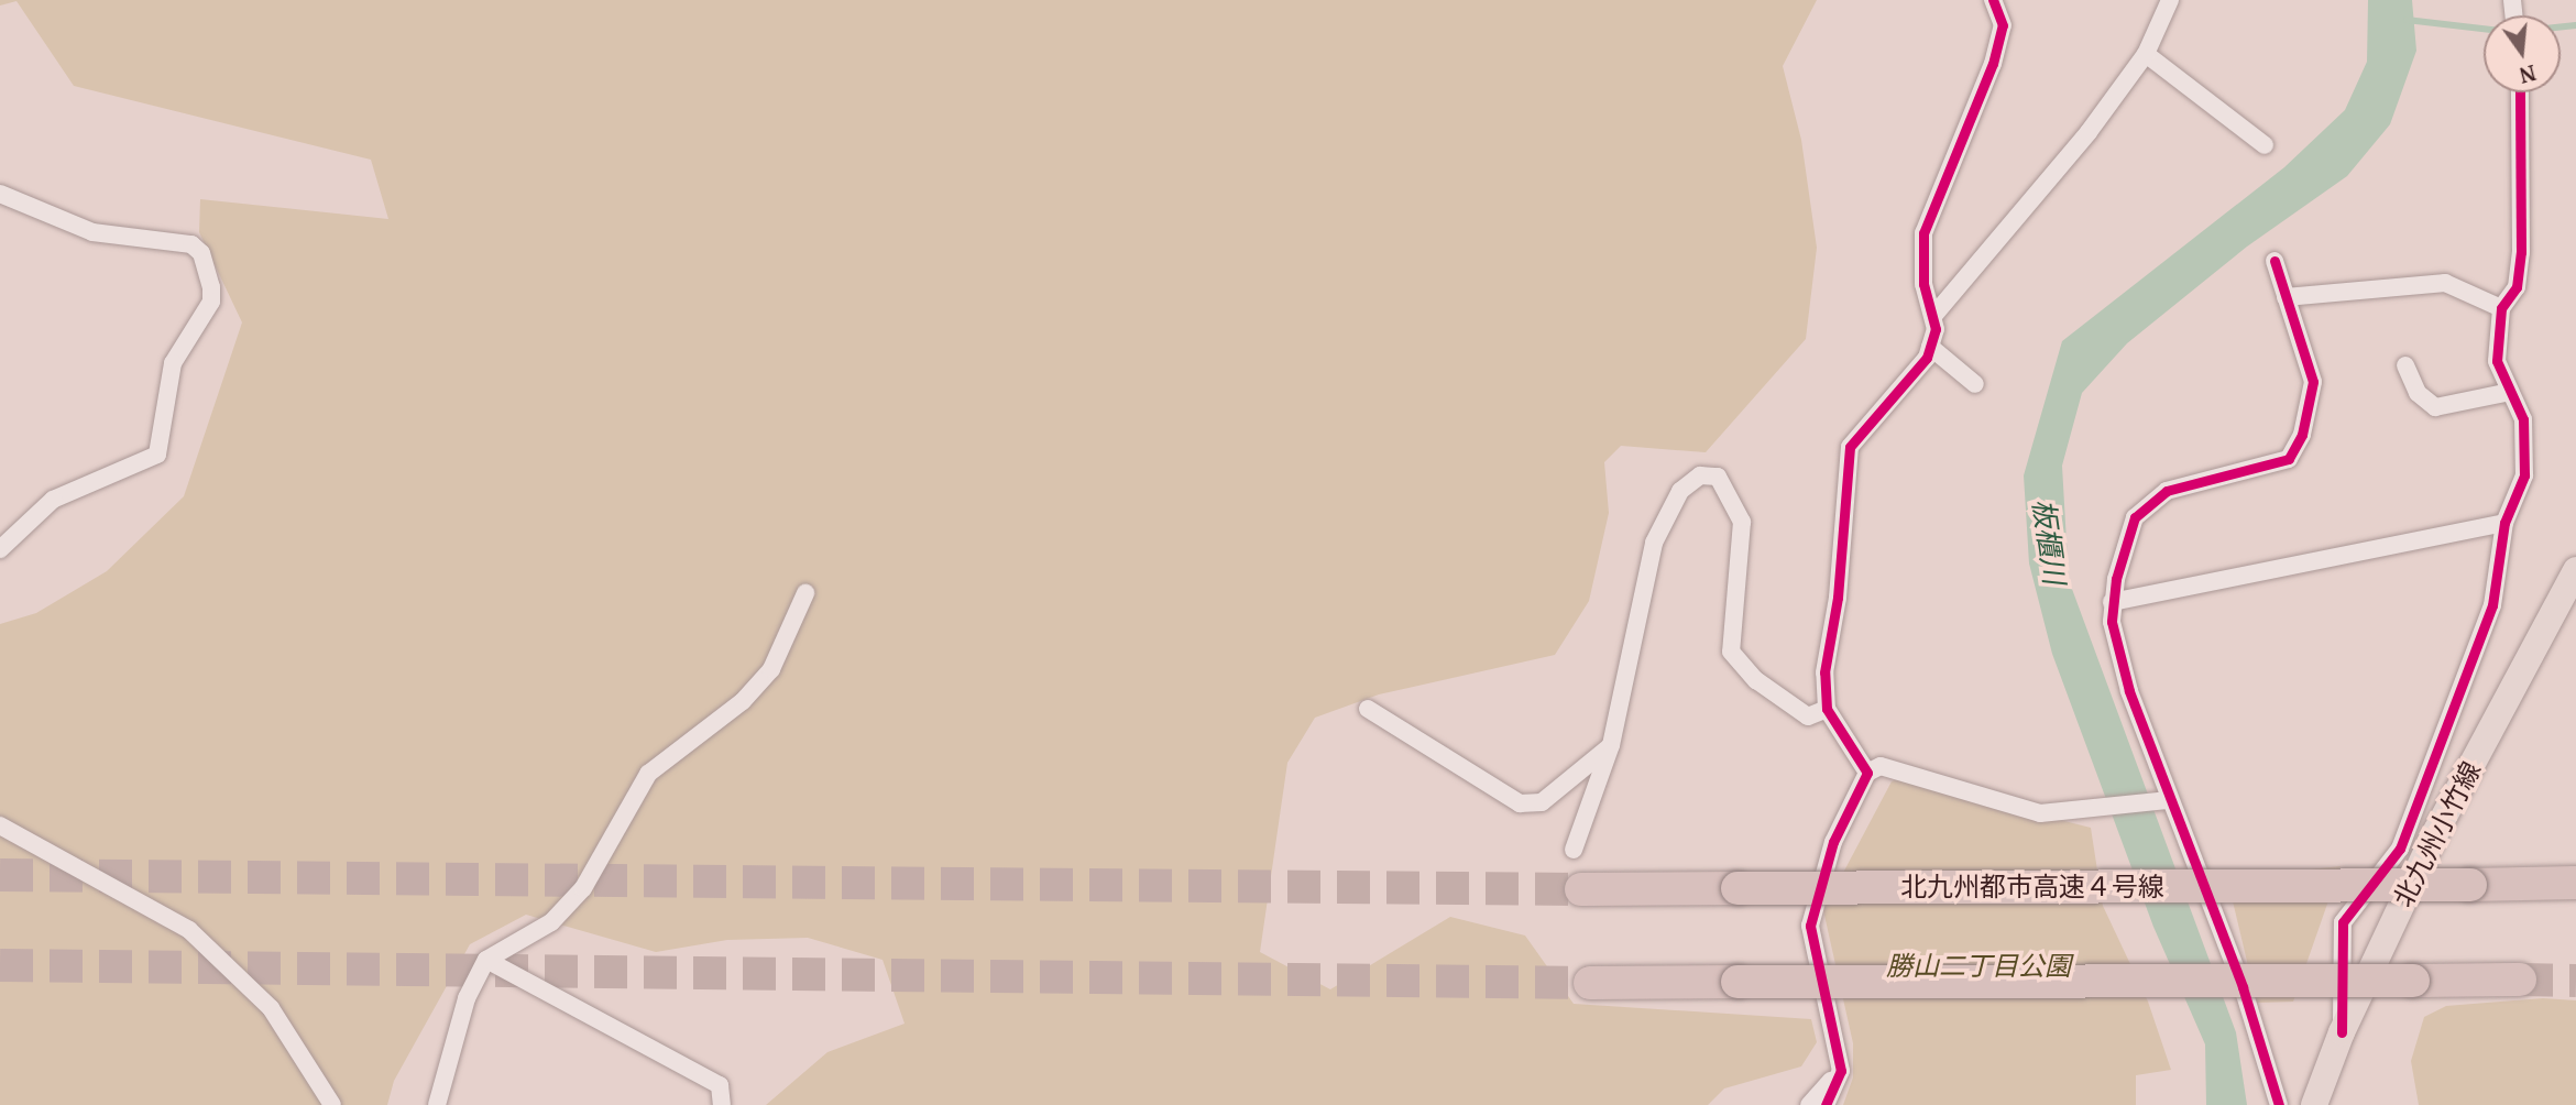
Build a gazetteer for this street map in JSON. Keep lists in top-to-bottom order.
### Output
{
  "streets": {
    "highway": ["北九州都市高速４号線"],
    "main road": ["北九州小竹線"]
  },
  "water": ["板櫃川"],
  "parks": ["勝山二丁目公園"],
  "north": "bottom"
}
